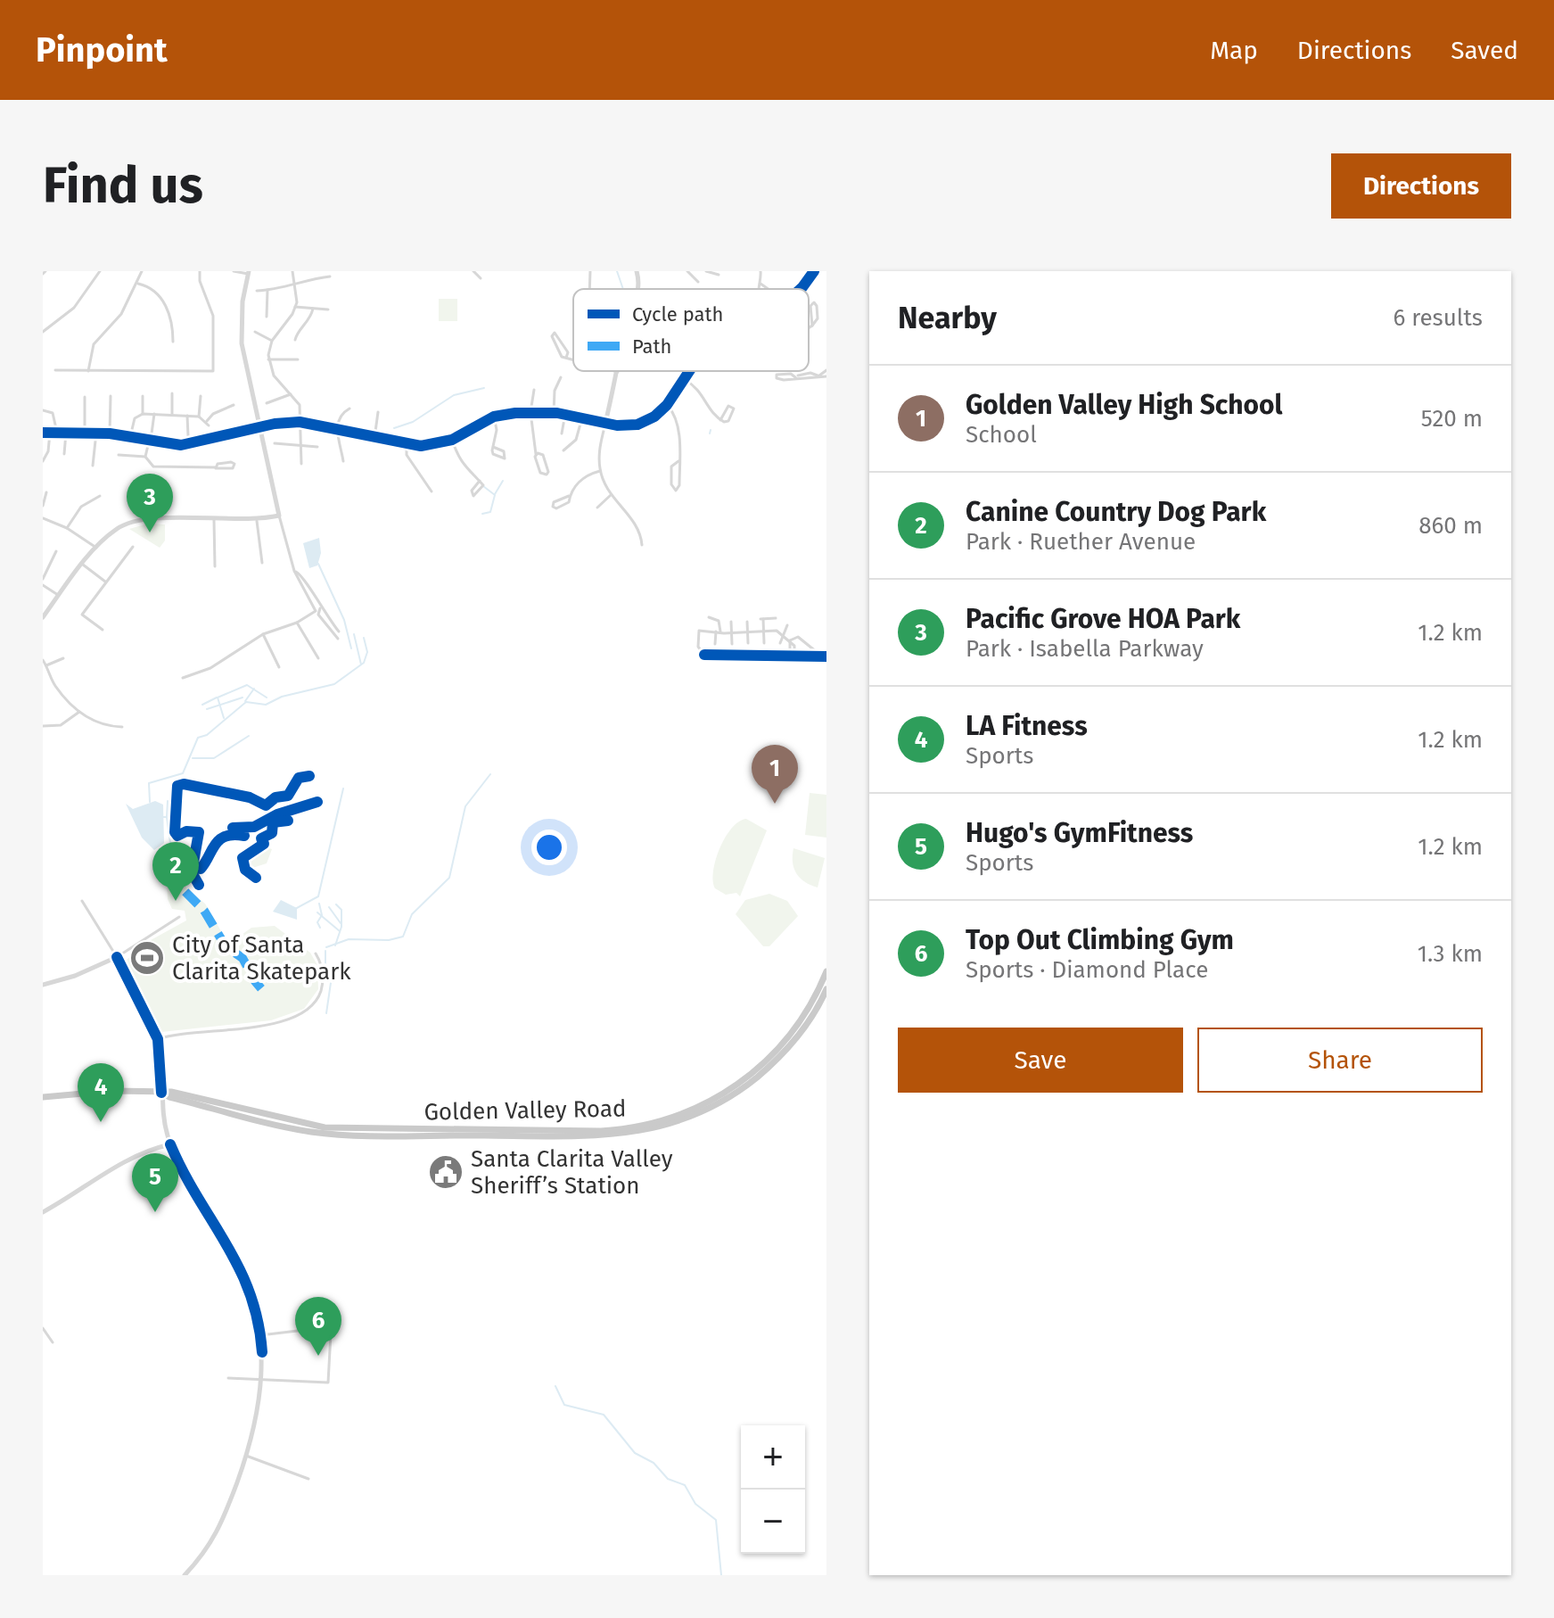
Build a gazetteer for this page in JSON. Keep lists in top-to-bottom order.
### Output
{
  "streets": {
    "main road": ["Golden Valley Road"]
  },
  "places": {
    "sports": ["City of Santa Clarita Skatepark"],
    "public building": ["Santa Clarita Valley Sheriff’s Station"]
  },
  "legend": ["Cycle path", "Path"],
  "page": {
    "header": "Pinpoint",
    "nav": ["Map", "Directions", "Saved"],
    "buttons": [
      "Directions",
      ["Save", "Share"]
    ],
    "title": "Find us",
    "heading": ["Nearby", "6 results"],
    "list": [
      {
        "mark": "1",
        "name": "Golden Valley High School",
        "note": "School",
        "value": "520 m"
      },
      {
        "mark": "2",
        "name": "Canine Country Dog Park",
        "note": "Park · Ruether Avenue",
        "value": "860 m"
      },
      {
        "mark": "3",
        "name": "Pacific Grove HOA Park",
        "note": "Park · Isabella Parkway",
        "value": "1.2 km"
      },
      {
        "mark": "4",
        "name": "LA Fitness",
        "note": "Sports",
        "value": "1.2 km"
      },
      {
        "mark": "5",
        "name": "Hugo's GymFitness",
        "note": "Sports",
        "value": "1.2 km"
      },
      {
        "mark": "6",
        "name": "Top Out Climbing Gym",
        "note": "Sports · Diamond Place",
        "value": "1.3 km"
      }
    ],
    "pins": [
      "3",
      "1",
      "2",
      "4",
      "5",
      "6"
    ],
    "map_buttons": ["+", "−"]
  }
}
